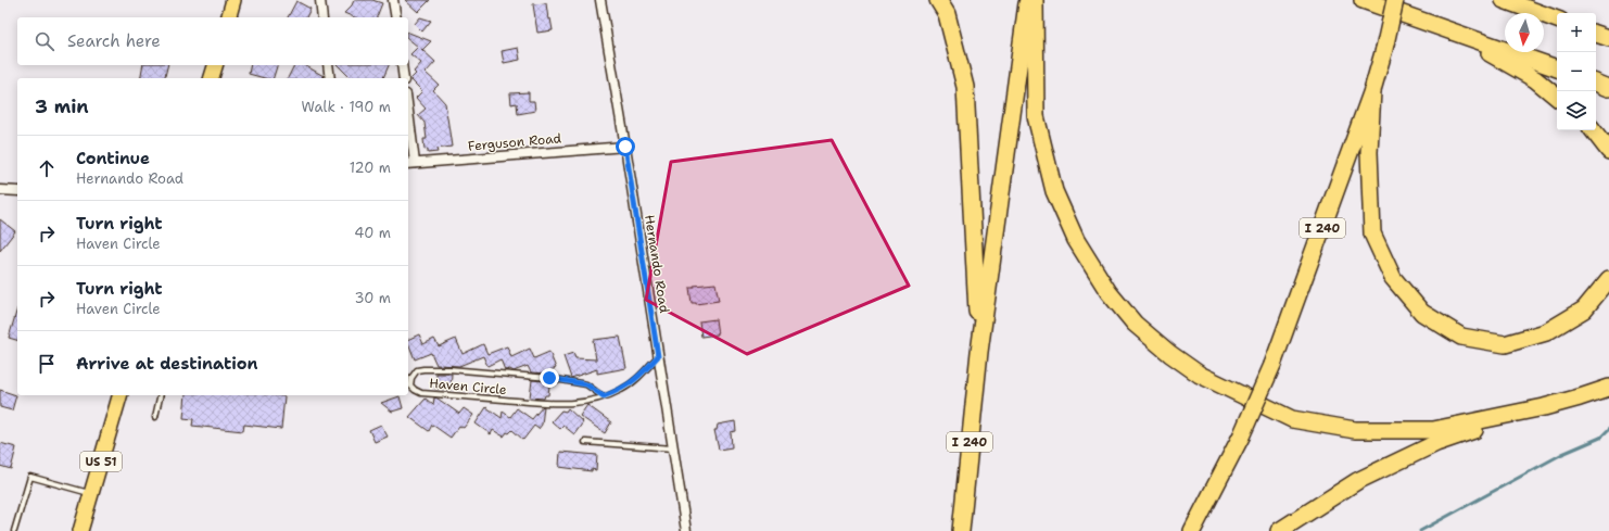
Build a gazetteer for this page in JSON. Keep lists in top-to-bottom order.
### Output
{
  "streets": {
    "highway": ["I 240"],
    "main road": ["US 51"],
    "street": ["Ferguson Road", "Hernando Road"],
    "lane": ["Haven Circle"]
  },
  "crossings": [
    ["Ferguson Road", "Hernando Road"],
    ["Hernando Road", "Haven Circle"]
  ],
  "north": "bottom",
  "page": {
    "map_buttons": ["+", "−"],
    "search": "Search here",
    "heading": ["3 min", "Walk · 190 m"],
    "list": [
      ["Continue", "Hernando Road", "120 m"],
      ["Turn right", "Haven Circle", "40 m"],
      ["Turn right", "Haven Circle", "30 m"],
      "Arrive at destination"
    ]
  }
}
